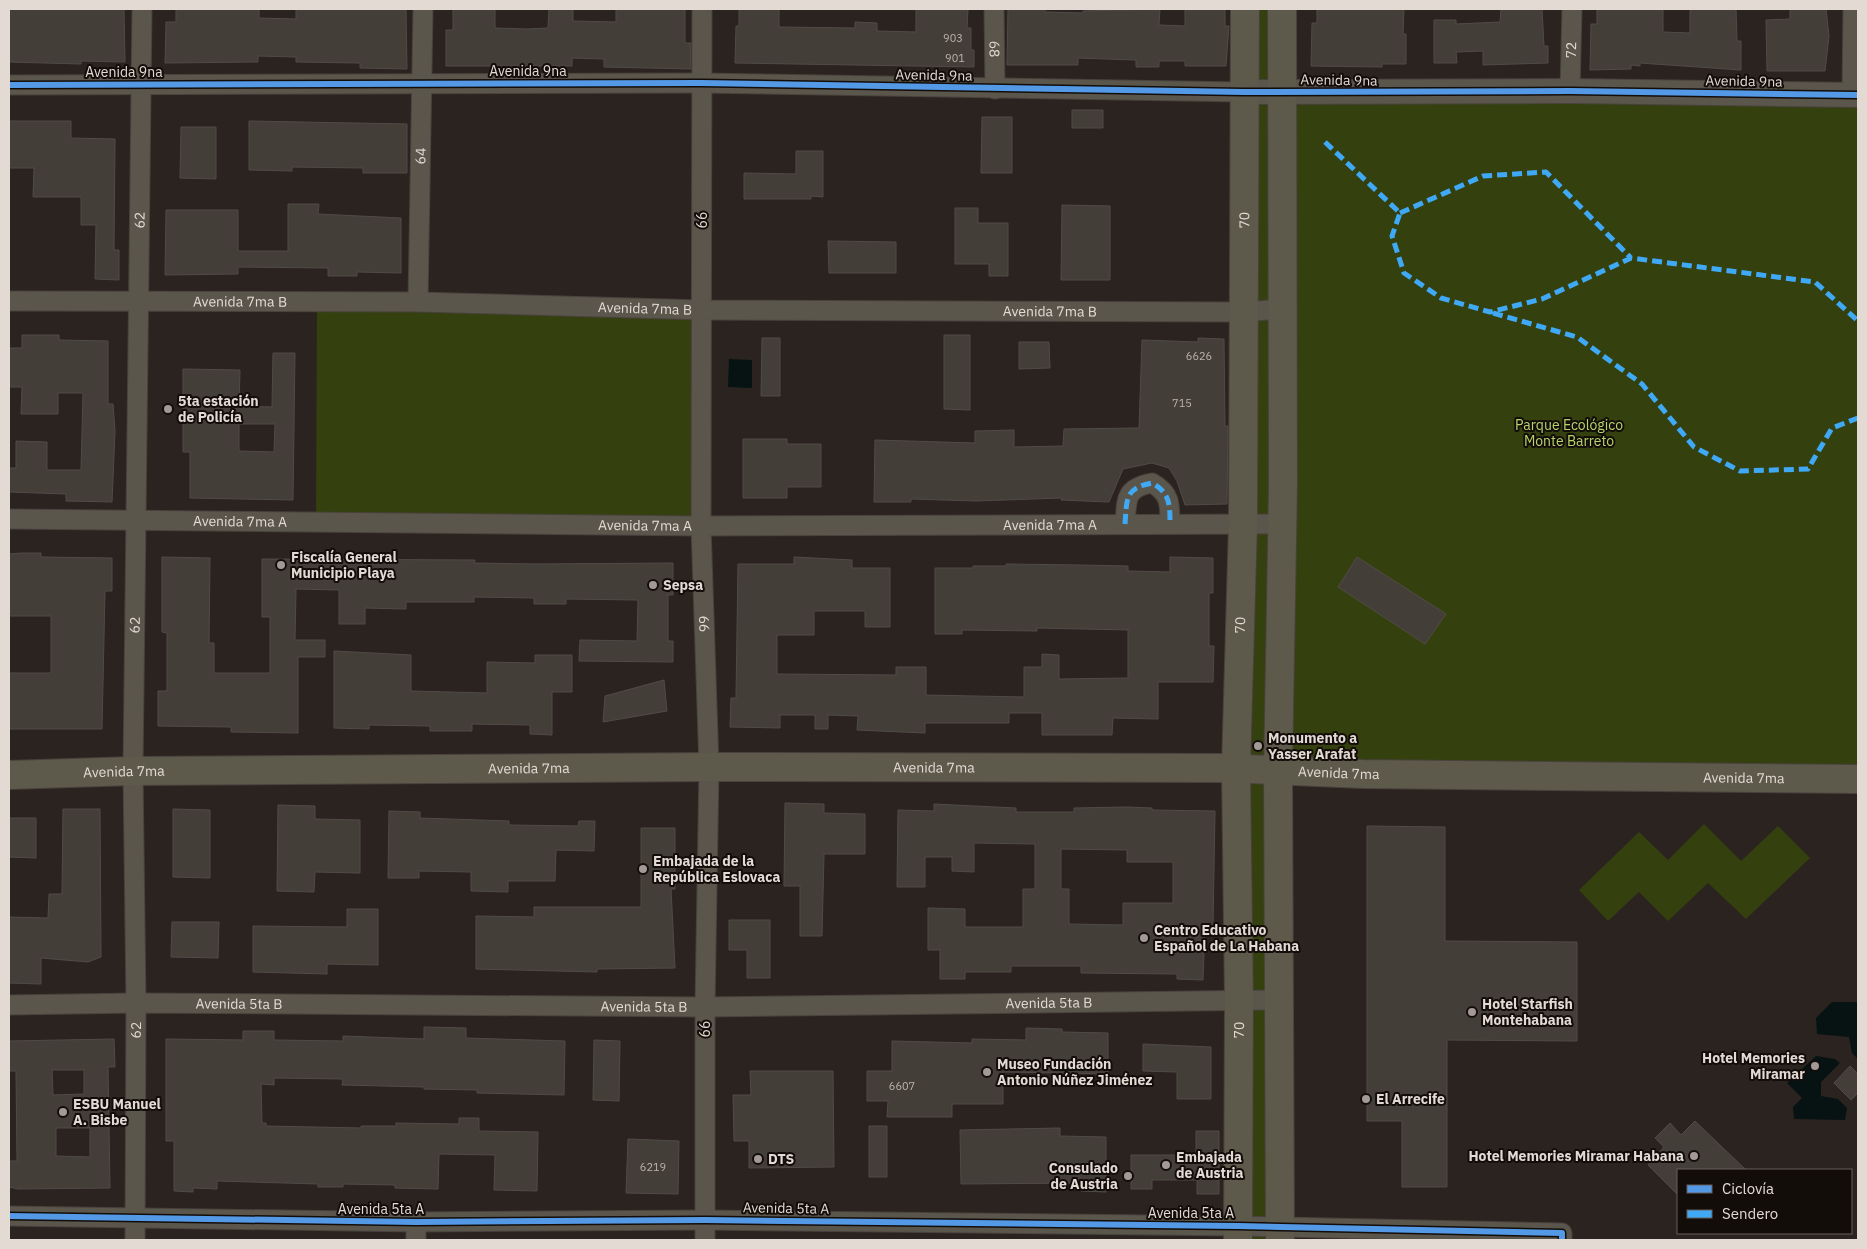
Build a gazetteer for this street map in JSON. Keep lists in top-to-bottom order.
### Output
{
  "streets": {
    "main road": ["70", "Avenida 7ma"],
    "street": [
      "68",
      "72",
      "Avenida 9na",
      "64",
      "62",
      "66",
      "Avenida 7ma B",
      "Avenida 7ma A",
      "Avenida 5ta B",
      "Avenida 5ta A"
    ]
  },
  "crossings": [
    ["68", "Avenida 9na"],
    ["72", "Avenida 9na"],
    ["Avenida 9na", "64"],
    ["Avenida 9na", "62"],
    ["Avenida 9na", "66"],
    ["Avenida 9na", "70"],
    ["64", "Avenida 7ma B"],
    ["62", "Avenida 7ma B"],
    ["62", "Avenida 7ma A"],
    ["62", "Avenida 7ma"],
    ["62", "Avenida 5ta B"],
    ["62", "Avenida 5ta A"],
    ["66", "Avenida 7ma B"],
    ["66", "Avenida 7ma A"],
    ["66", "Avenida 7ma"],
    ["66", "Avenida 5ta B"],
    ["66", "Avenida 5ta A"],
    ["70", "Avenida 7ma B"],
    ["70", "Avenida 7ma A"],
    ["70", "Avenida 7ma"],
    ["70", "Avenida 5ta B"],
    ["70", "Avenida 5ta A"]
  ],
  "parks": ["Parque Ecológico Monte Barreto"],
  "places": [
    "5ta estación de Policía",
    "Fiscalía General Municipio Playa",
    "Sepsa",
    "Monumento a Yasser Arafat",
    "Embajada de la República Eslovaca",
    "Centro Educativo Español de La Habana",
    "Hotel Starfish Montehabana",
    "Hotel Memories Miramar",
    "Museo Fundación Antonio Núñez Jiménez",
    "El Arrecife",
    "ESBU Manuel A. Bisbe",
    "Hotel Memories Miramar Habana",
    "DTS",
    "Embajada de Austria",
    "Consulado de Austria"
  ],
  "house_numbers": [
    "903",
    "901",
    "6626",
    "715",
    "6607",
    "6219"
  ],
  "legend": ["Ciclovía", "Sendero"]
}
